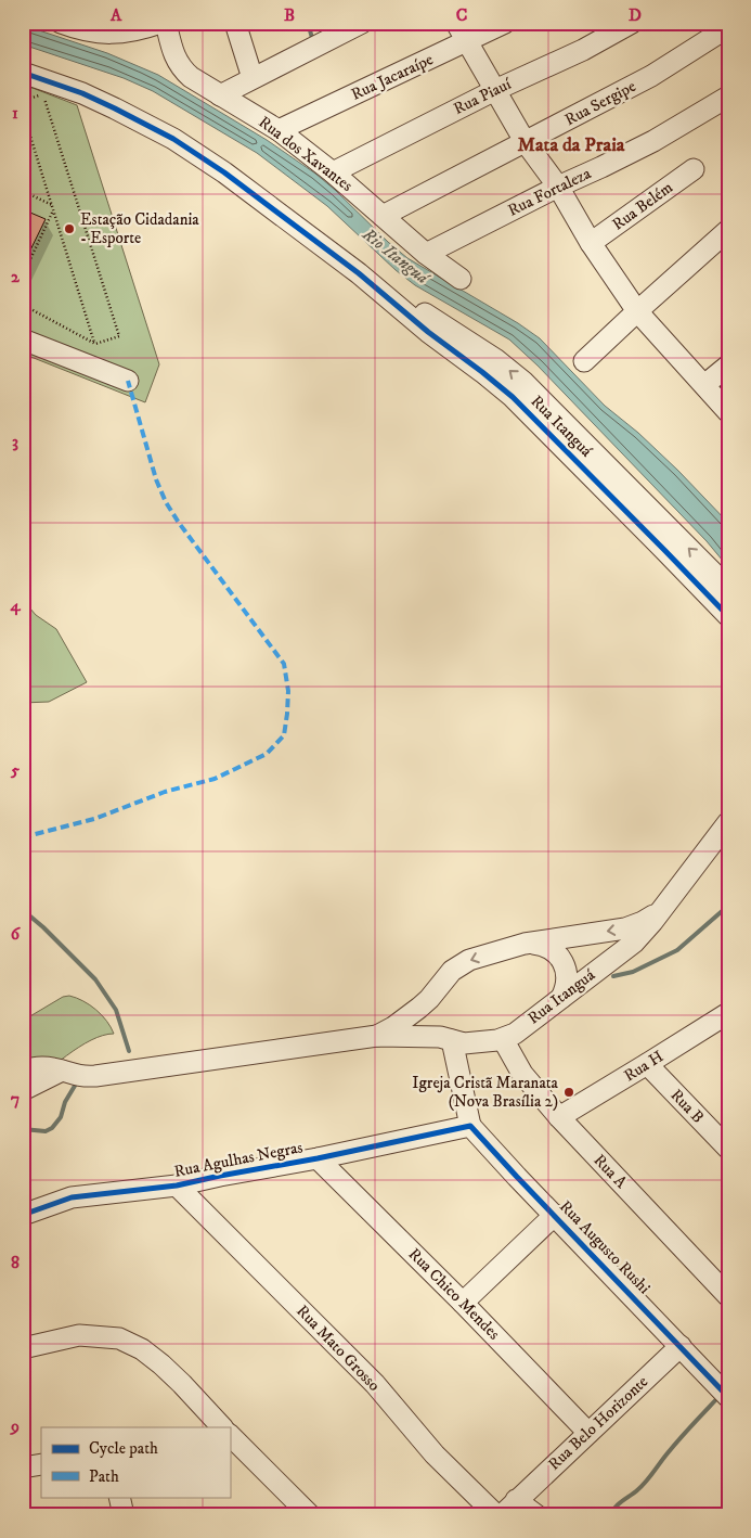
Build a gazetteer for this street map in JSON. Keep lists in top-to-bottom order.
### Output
{
  "streets": {
    "street": [
      "Rua Jacaraípe",
      "Rua Piauí",
      "Rua Sergipe",
      "Rua dos Xavantes",
      "Rua Fortaleza",
      "Rua Belém",
      "Rua Itanguá",
      "Rua H",
      "Rua B",
      "Rua Agulhas Negras",
      "Rua A",
      "Rua Augusto Rushi",
      "Rua Chico Mendes",
      "Rua Mato Grosso",
      "Rua Belo Horizonte"
    ]
  },
  "crossings": [
    ["Rua Jacaraípe", "Rua dos Xavantes"],
    ["Rua Piauí", "Rua dos Xavantes"],
    ["Rua Sergipe", "Rua dos Xavantes"],
    ["Rua dos Xavantes", "Rua Fortaleza"],
    ["Rua Itanguá", "Rua A"],
    ["Rua H", "Rua B"],
    ["Rua H", "Rua A"],
    ["Rua Agulhas Negras", "Rua Augusto Rushi"],
    ["Rua Agulhas Negras", "Rua Chico Mendes"],
    ["Rua Agulhas Negras", "Rua Mato Grosso"],
    ["Rua Augusto Rushi", "Rua Chico Mendes"],
    ["Rua Augusto Rushi", "Rua Belo Horizonte"],
    ["Rua Chico Mendes", "Rua Belo Horizonte"]
  ],
  "districts": ["Mata da Praia"],
  "water": ["Rio Itanguá"],
  "places": ["Estação Cidadania - Esporte", "Igreja Cristã Maranata (Nova Brasília 2)"],
  "legend": ["Cycle path", "Path"],
  "grid": {
    "columns": [
      "A",
      "B",
      "C",
      "D"
    ],
    "rows": [
      "1",
      "2",
      "3",
      "4",
      "5",
      "6",
      "7",
      "8",
      "9"
    ]
  }
}
